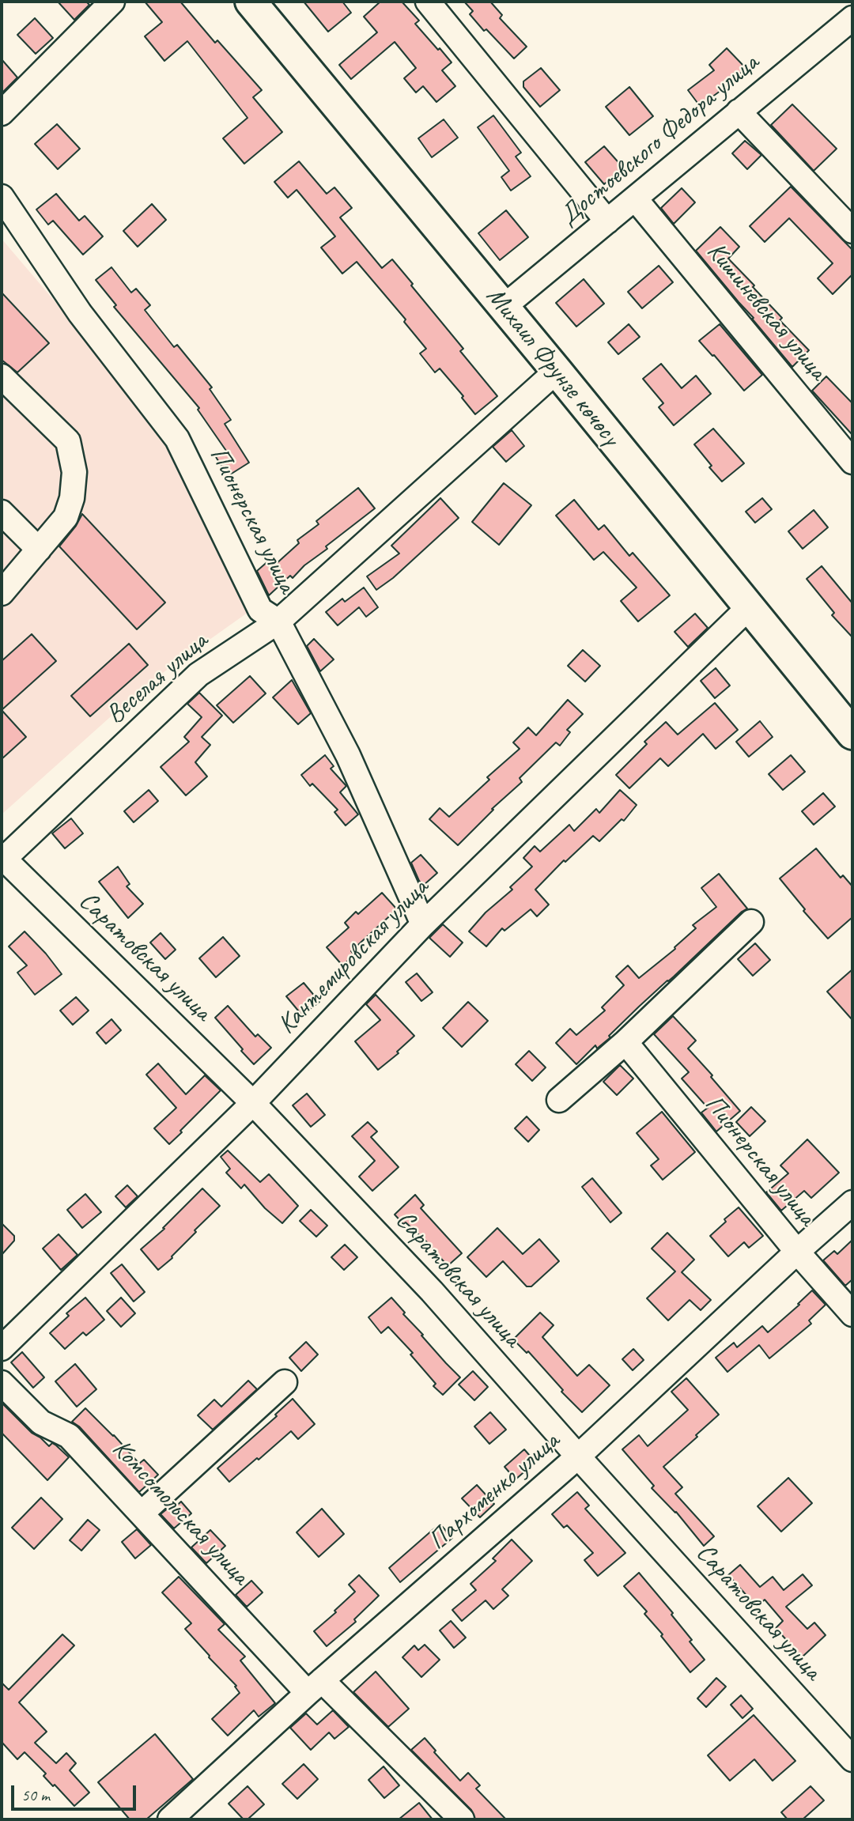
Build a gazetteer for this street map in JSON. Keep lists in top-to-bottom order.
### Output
{
  "streets": {
    "main road": ["Михаил Фрунзе көчөсү"],
    "street": [
      "Достоевского Федора улица",
      "Кишиневская улица",
      "Пионерская улица",
      "Веселая улица",
      "Саратовская улица",
      "Кантемировская улица",
      "Пархоменко улица",
      "Комсомольская улица"
    ]
  },
  "crossings": [
    ["Достоевского Федора улица", "Кишиневская улица"],
    ["Достоевского Федора улица", "Михаил Фрунзе көчөсү"],
    ["Михаил Фрунзе көчөсү", "Веселая улица"],
    ["Михаил Фрунзе көчөсү", "Кантемировская улица"],
    ["Пионерская улица", "Веселая улица"],
    ["Пионерская улица", "Кантемировская улица"],
    ["Пионерская улица", "Пархоменко улица"],
    ["Веселая улица", "Саратовская улица"],
    ["Саратовская улица", "Кантемировская улица"],
    ["Саратовская улица", "Пархоменко улица"],
    ["Пархоменко улица", "Комсомольская улица"]
  ],
  "scale_bar": "50 m"
}
